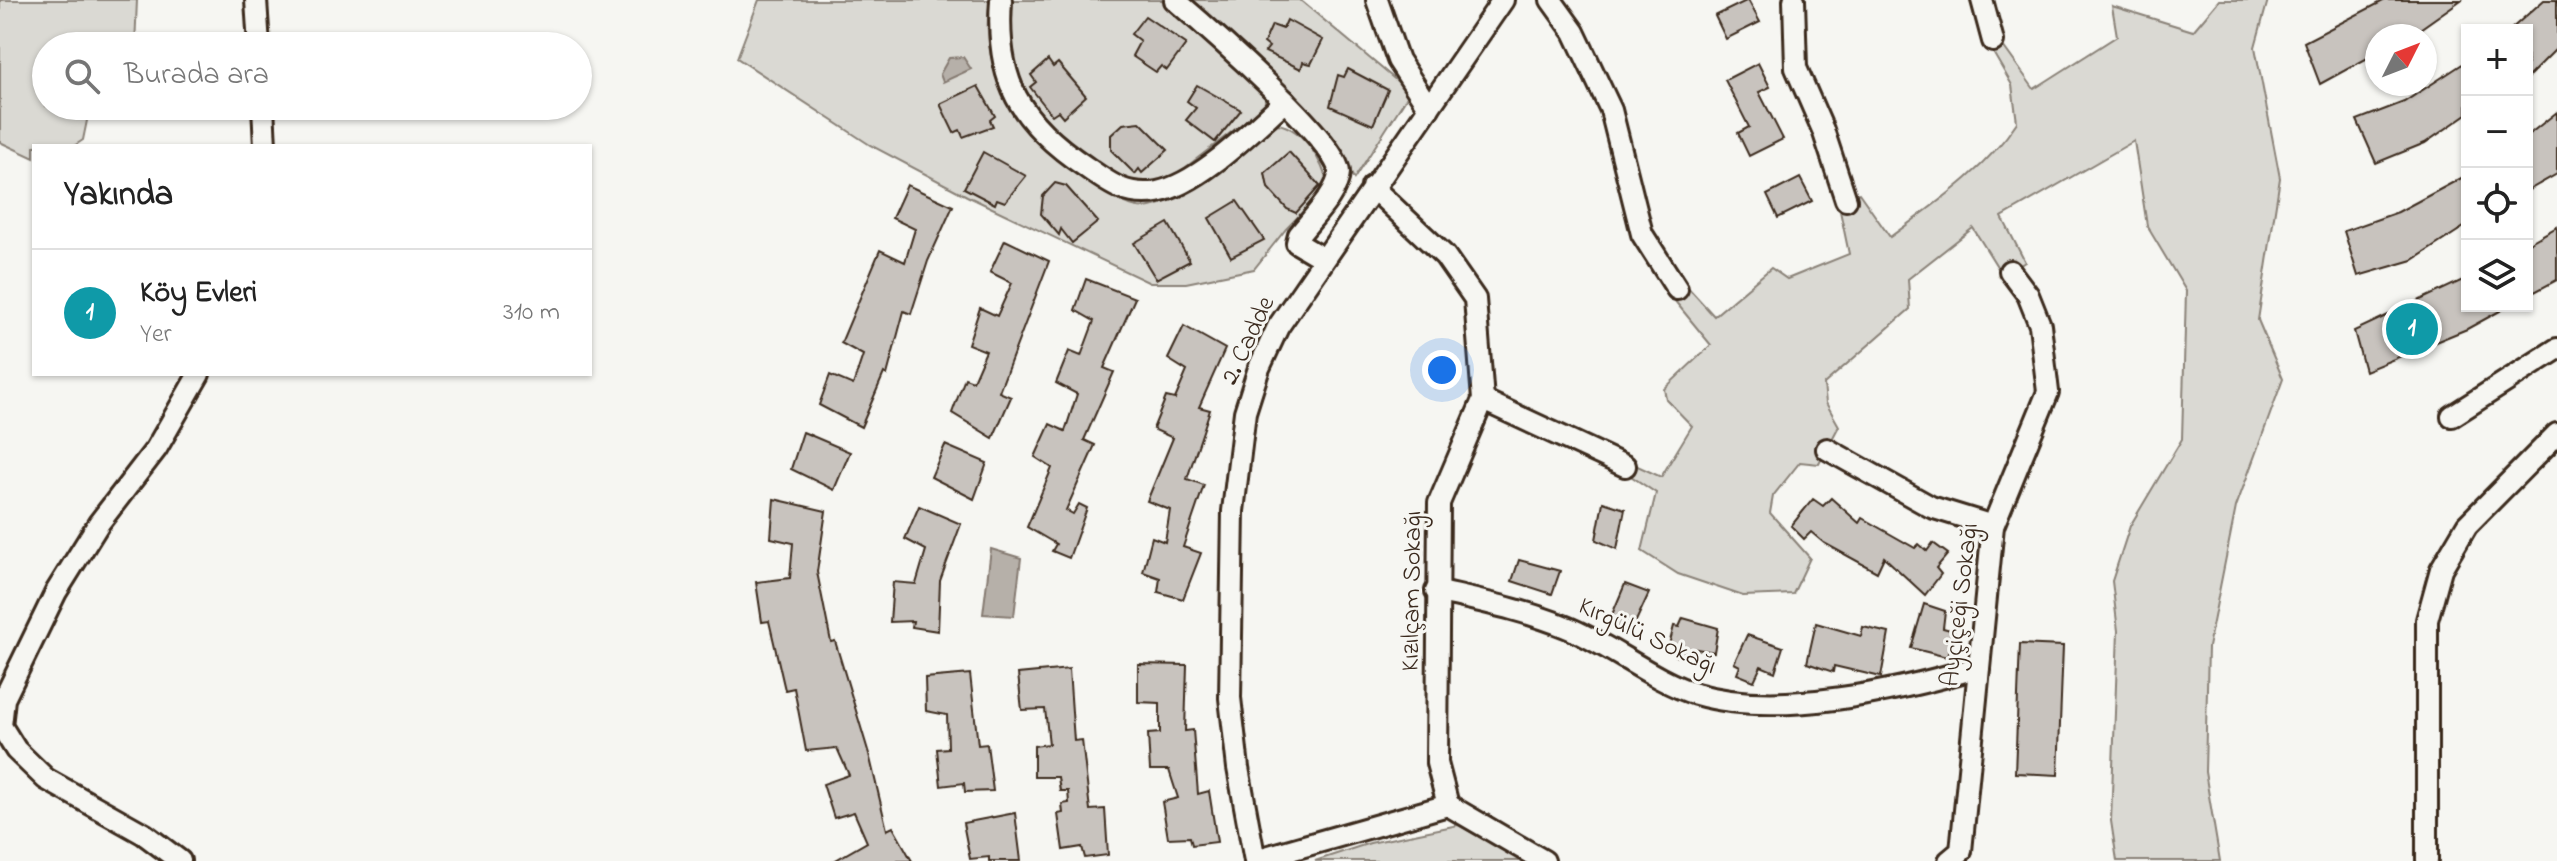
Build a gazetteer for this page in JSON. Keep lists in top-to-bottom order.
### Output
{
  "streets": {
    "street": [
      "2. Cadde",
      "Kızılçam Sokağı",
      "Ayçiçeği Sokağı",
      "Kırgülü Sokağı"
    ]
  },
  "crossings": [
    ["2. Cadde", "Kızılçam Sokağı"],
    ["Kızılçam Sokağı", "Kırgülü Sokağı"],
    ["Ayçiçeği Sokağı", "Kırgülü Sokağı"]
  ],
  "north": "top right",
  "page": {
    "map_buttons": ["+", "−"],
    "search": "Burada ara",
    "heading": "Yakında",
    "list": [
      {
        "mark": "1",
        "name": "Köy Evleri",
        "note": "Yer",
        "value": "310 m"
      }
    ],
    "pins": "1"
  }
}
